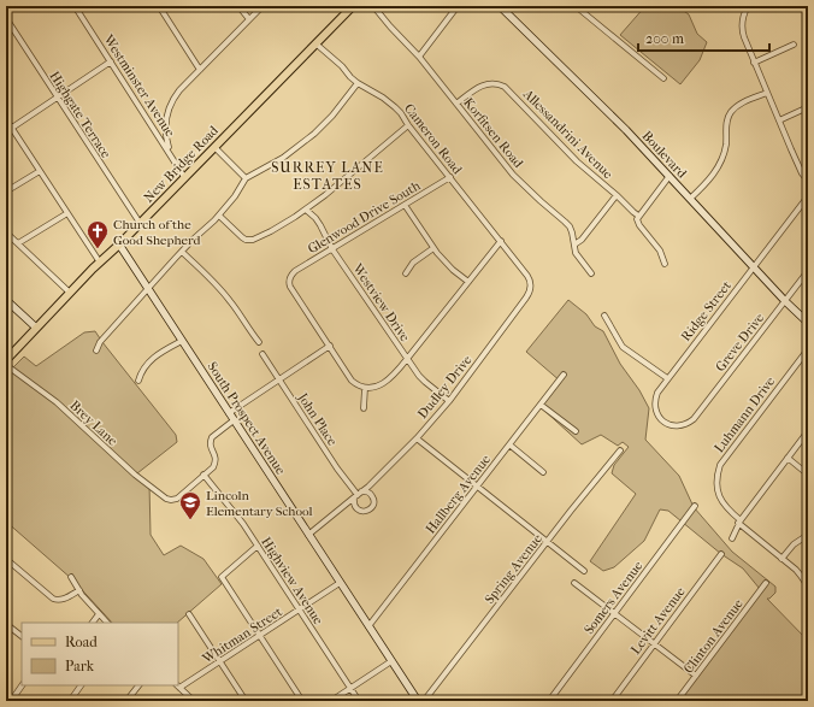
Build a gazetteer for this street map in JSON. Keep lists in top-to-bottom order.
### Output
{
  "streets": {
    "main road": ["New Bridge Road"],
    "street": [
      "Westminster Avenue",
      "Highgate Terrace",
      "Korfitsen Road",
      "Allessandrini Avenue",
      "Cameron Road",
      "Boulevard",
      "Glenwood Drive South",
      "Westview Drive",
      "Ridge Street",
      "Greve Drive",
      "Dudley Drive",
      "Luhmann Drive",
      "South Prospect Avenue",
      "John Place",
      "Brey Lane",
      "Hallberg Avenue",
      "Spring Avenue",
      "Highview Avenue",
      "Somers Avenue",
      "Levitt Avenue",
      "Whitman Street",
      "Clinton Avenue"
    ]
  },
  "crossings": [
    ["Westminster Avenue", "New Bridge Road"],
    ["Highgate Terrace", "New Bridge Road"],
    ["Korfitsen Road", "Allessandrini Avenue"],
    ["Cameron Road", "New Bridge Road"],
    ["Cameron Road", "Glenwood Drive South"],
    ["Cameron Road", "Dudley Drive"],
    ["Boulevard", "Ridge Street"],
    ["Boulevard", "Greve Drive"],
    ["New Bridge Road", "South Prospect Avenue"],
    ["Glenwood Drive South", "Westview Drive"],
    ["Westview Drive", "Dudley Drive"],
    ["Ridge Street", "Greve Drive"],
    ["Dudley Drive", "South Prospect Avenue"],
    ["Dudley Drive", "John Place"],
    ["South Prospect Avenue", "Hallberg Avenue"],
    ["South Prospect Avenue", "Whitman Street"],
    ["Brey Lane", "Highview Avenue"],
    ["Highview Avenue", "Whitman Street"]
  ],
  "districts": ["SURREY LANE ESTATES"],
  "places": {
    "church": ["Church of the Good Shepherd"],
    "school or university": ["Lincoln Elementary School"]
  },
  "legend": ["Road", "Park"],
  "scale_bar": "200 m"
}
